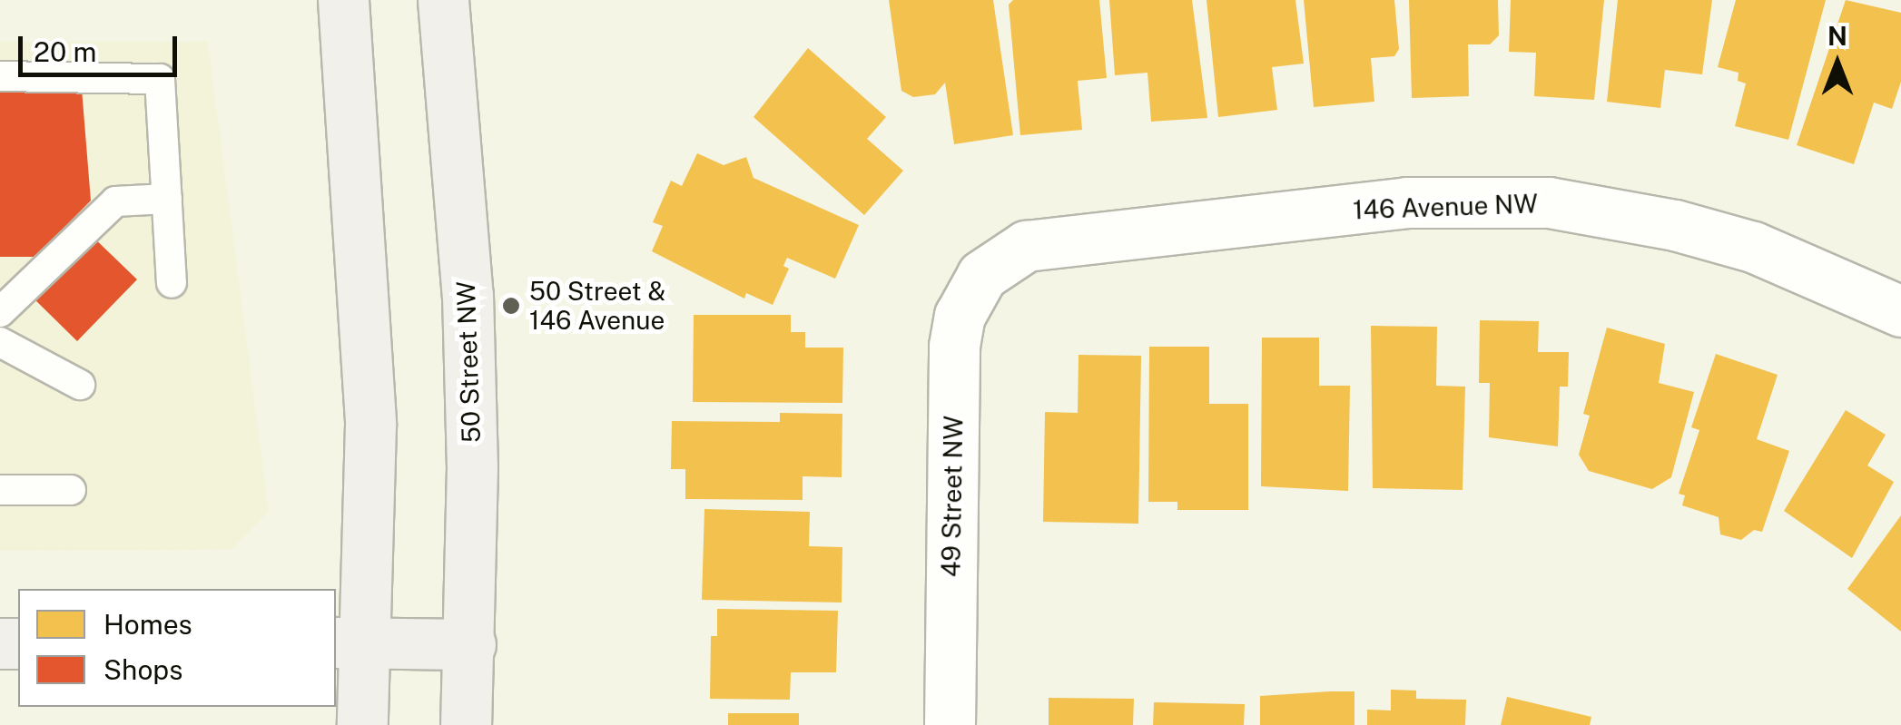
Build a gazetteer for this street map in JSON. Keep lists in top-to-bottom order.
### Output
{
  "streets": {
    "main road": ["50 Street NW"],
    "street": ["146 Avenue NW", "49 Street NW"]
  },
  "crossings": [
    ["146 Avenue NW", "49 Street NW"]
  ],
  "places": ["50 Street & 146 Avenue"],
  "legend": ["Homes", "Shops"],
  "scale_bar": "20 m",
  "north": "top"
}
